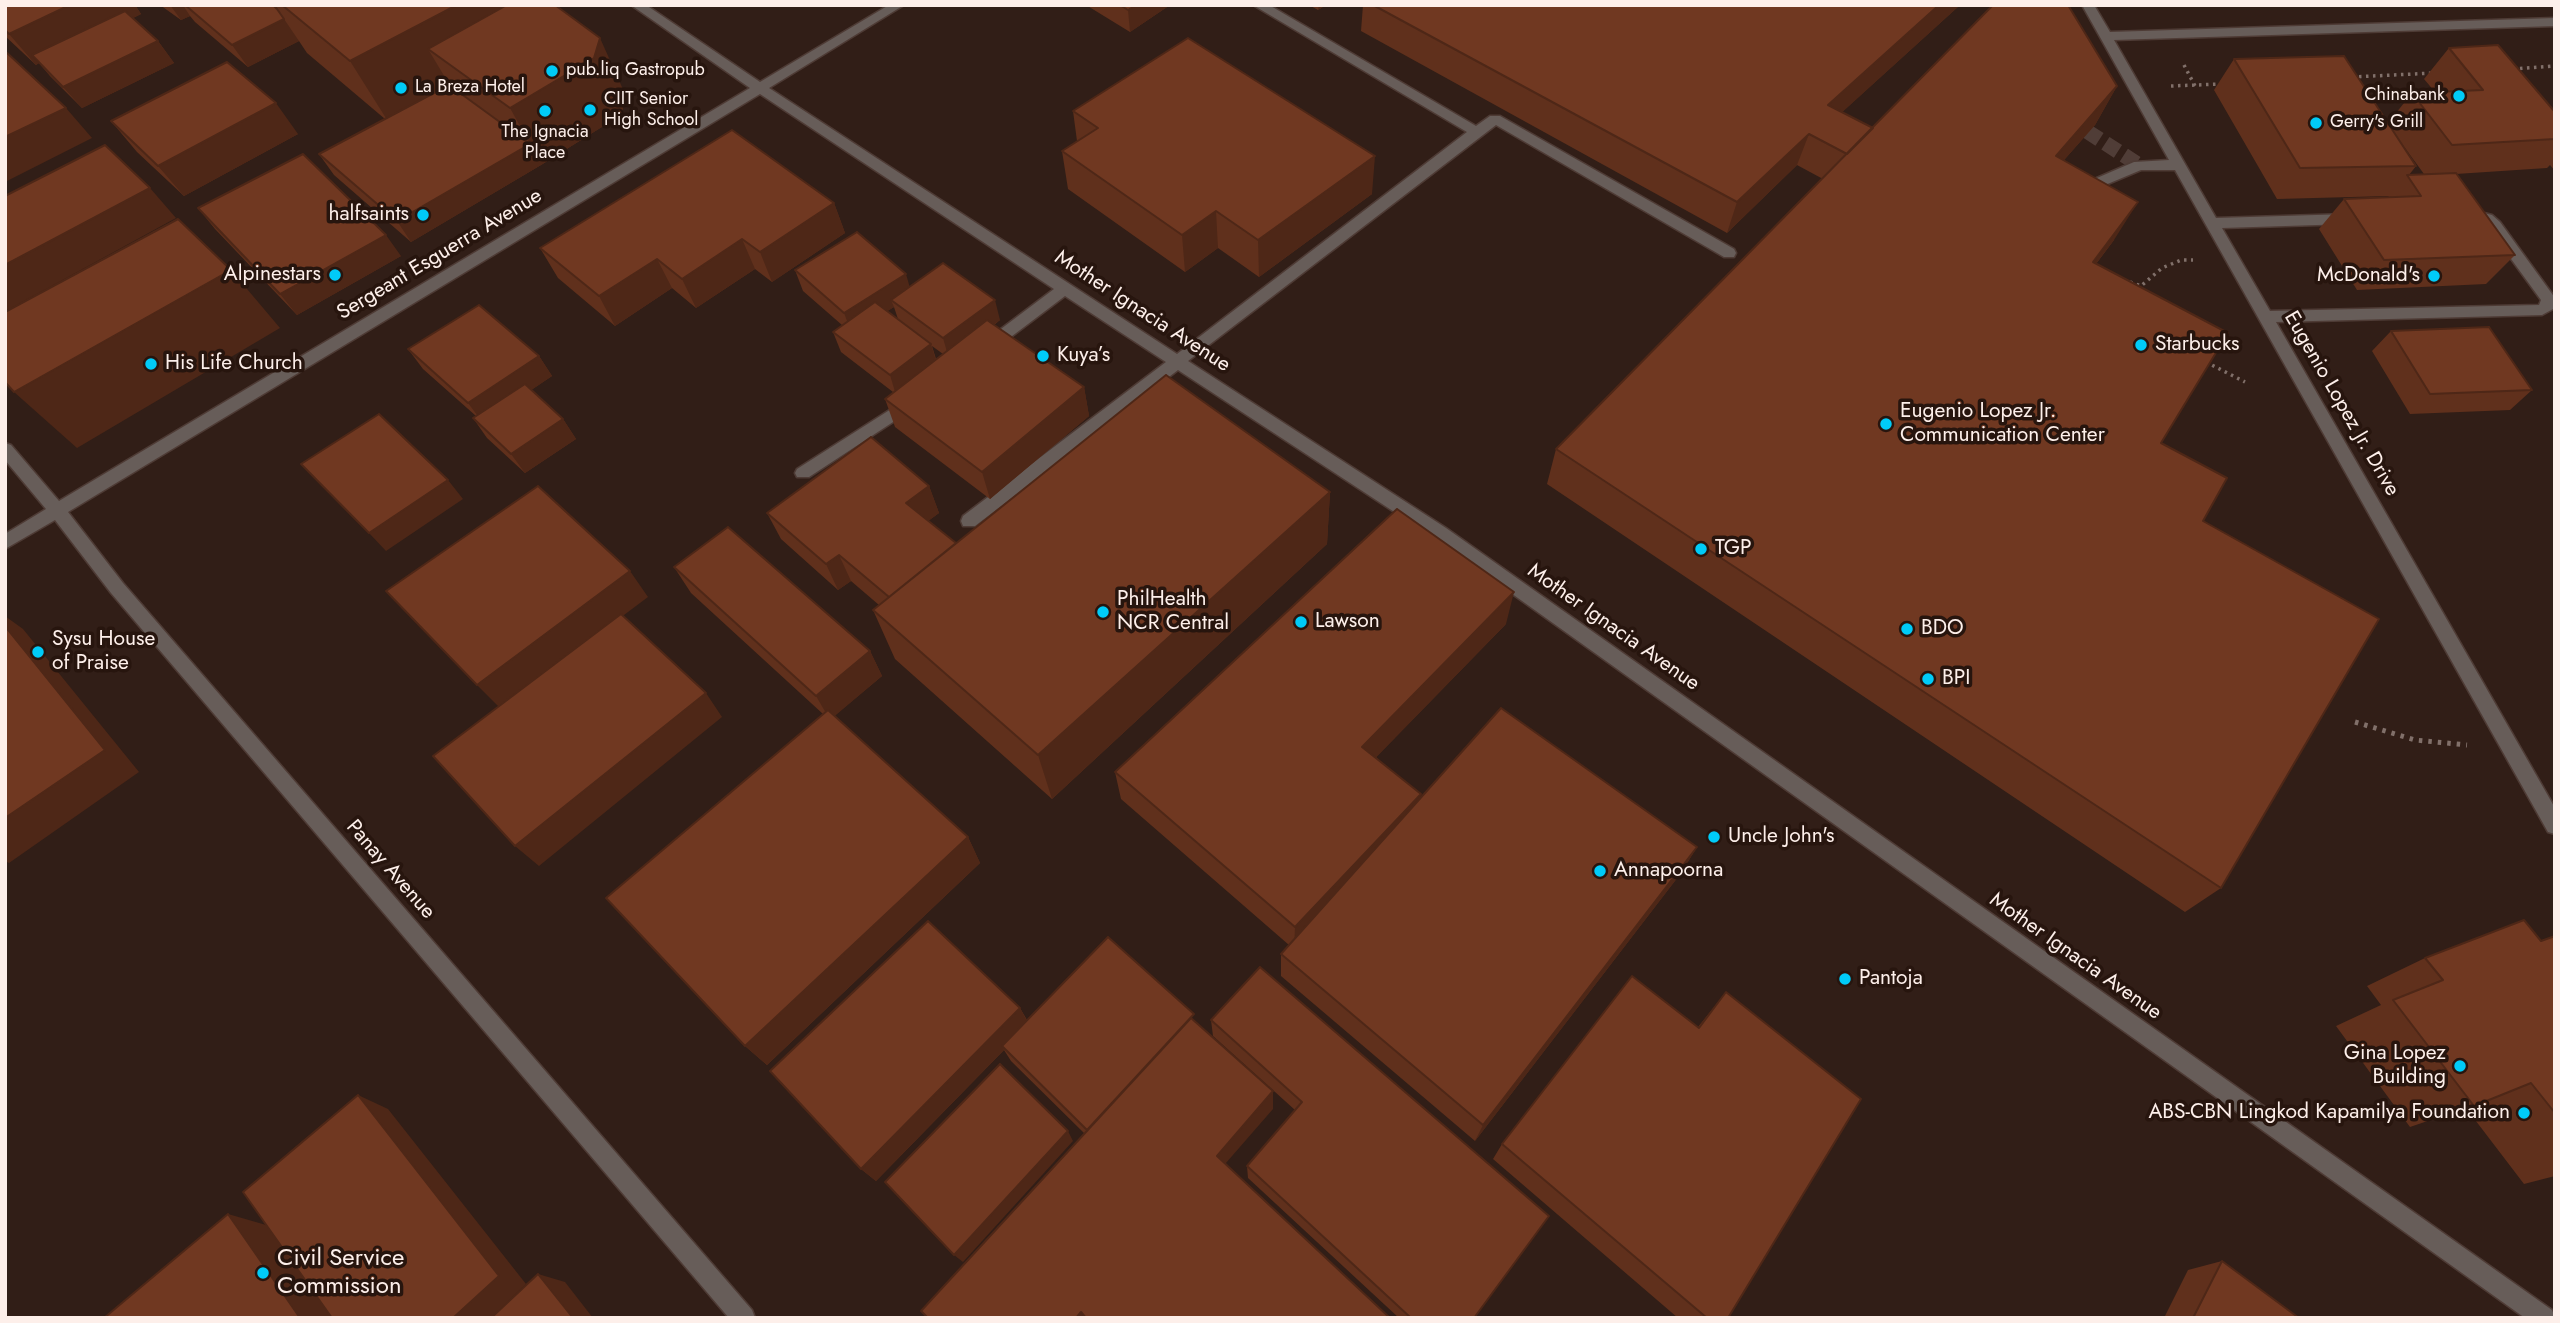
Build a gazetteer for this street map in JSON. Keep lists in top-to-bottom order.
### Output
{
  "streets": {
    "street": [
      "Sergeant Esguerra Avenue",
      "Mother Ignacia Avenue",
      "Eugenio Lopez Jr. Drive",
      "Panay Avenue"
    ]
  },
  "crossings": [
    ["Sergeant Esguerra Avenue", "Mother Ignacia Avenue"],
    ["Sergeant Esguerra Avenue", "Panay Avenue"]
  ],
  "places": [
    "pub.liq Gastropub",
    "La Breza Hotel",
    "Chinabank",
    "CIIT Senior High School",
    "The Ignacia Place",
    "Gerry's Grill",
    "halfsaints",
    "Alpinestars",
    "McDonald's",
    "Starbucks",
    "Kuya’s",
    "His Life Church",
    "Eugenio Lopez Jr. Communication Center",
    "TGP",
    "PhilHealth NCR Central",
    "Lawson",
    "BDO",
    "Sysu House of Praise",
    "BPI",
    "Uncle John's",
    "Annapoorna",
    "Pantoja",
    "Gina Lopez Building",
    "ABS-CBN Lingkod Kapamilya Foundation",
    "Civil Service Commission"
  ]
}
